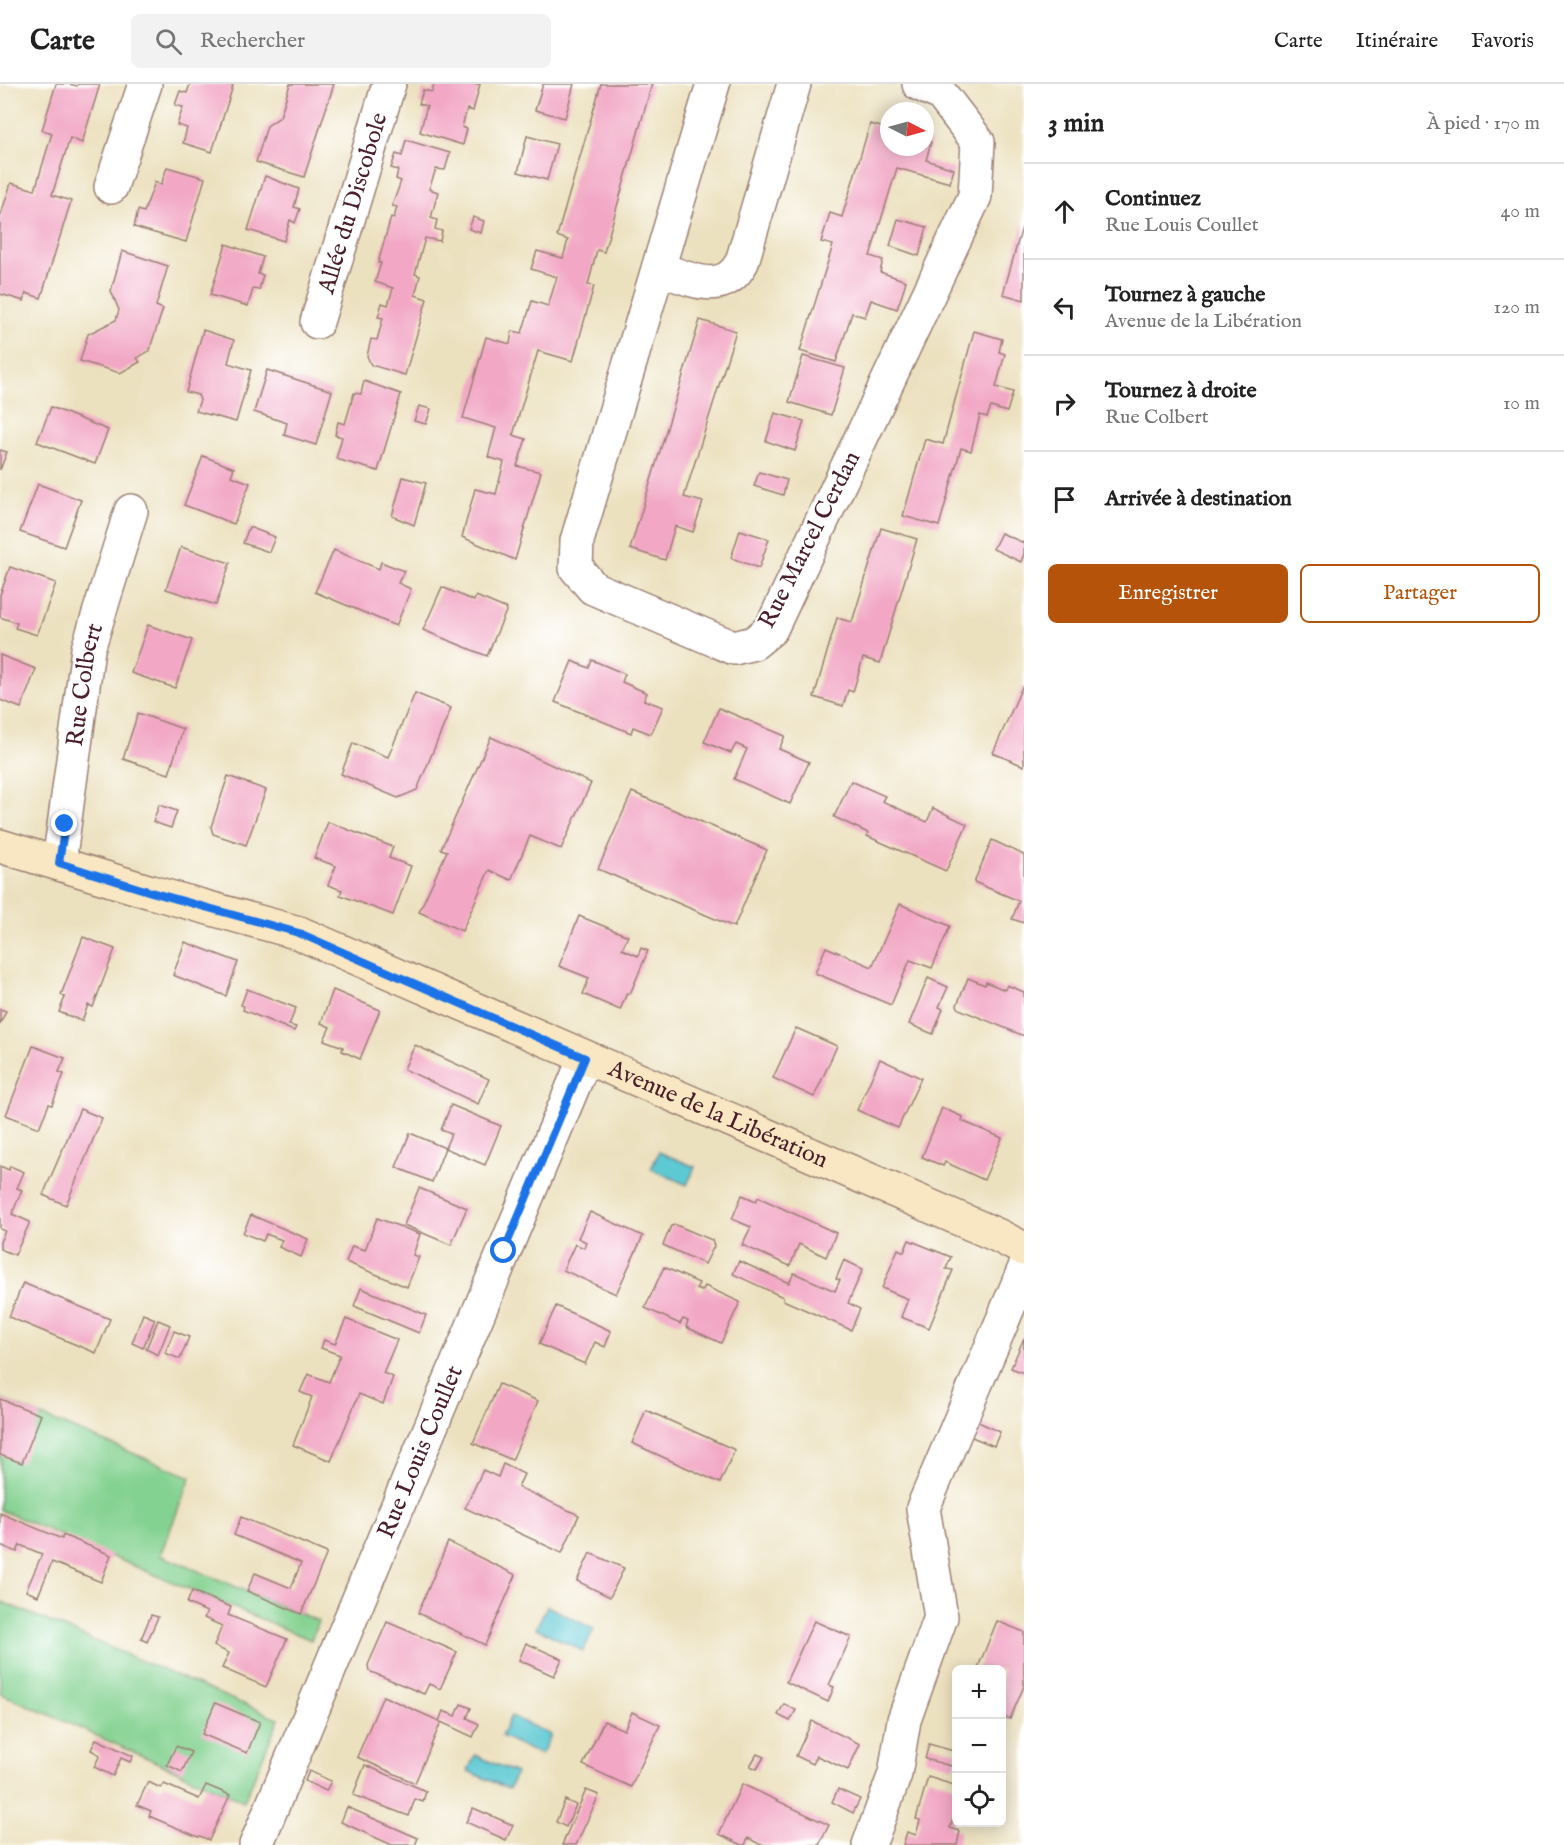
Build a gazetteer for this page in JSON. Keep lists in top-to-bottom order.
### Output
{
  "streets": {
    "main road": ["Avenue de la Libération"],
    "street": [
      "Allée du Discobole",
      "Rue Marcel Cerdan",
      "Rue Colbert",
      "Rue Louis Coullet"
    ]
  },
  "crossings": [
    ["Rue Colbert", "Avenue de la Libération"],
    ["Avenue de la Libération", "Rue Louis Coullet"]
  ],
  "north": "right",
  "page": {
    "header": "Carte",
    "search": "Rechercher",
    "nav": ["Carte", "Itinéraire", "Favoris"],
    "heading": ["3 min", "À pied · 170 m"],
    "list": [
      ["Continuez", "Rue Louis Coullet", "40 m"],
      ["Tournez à gauche", "Avenue de la Libération", "120 m"],
      ["Tournez à droite", "Rue Colbert", "10 m"],
      "Arrivée à destination"
    ],
    "buttons": ["Enregistrer", "Partager"],
    "map_buttons": ["+", "−"]
  }
}
